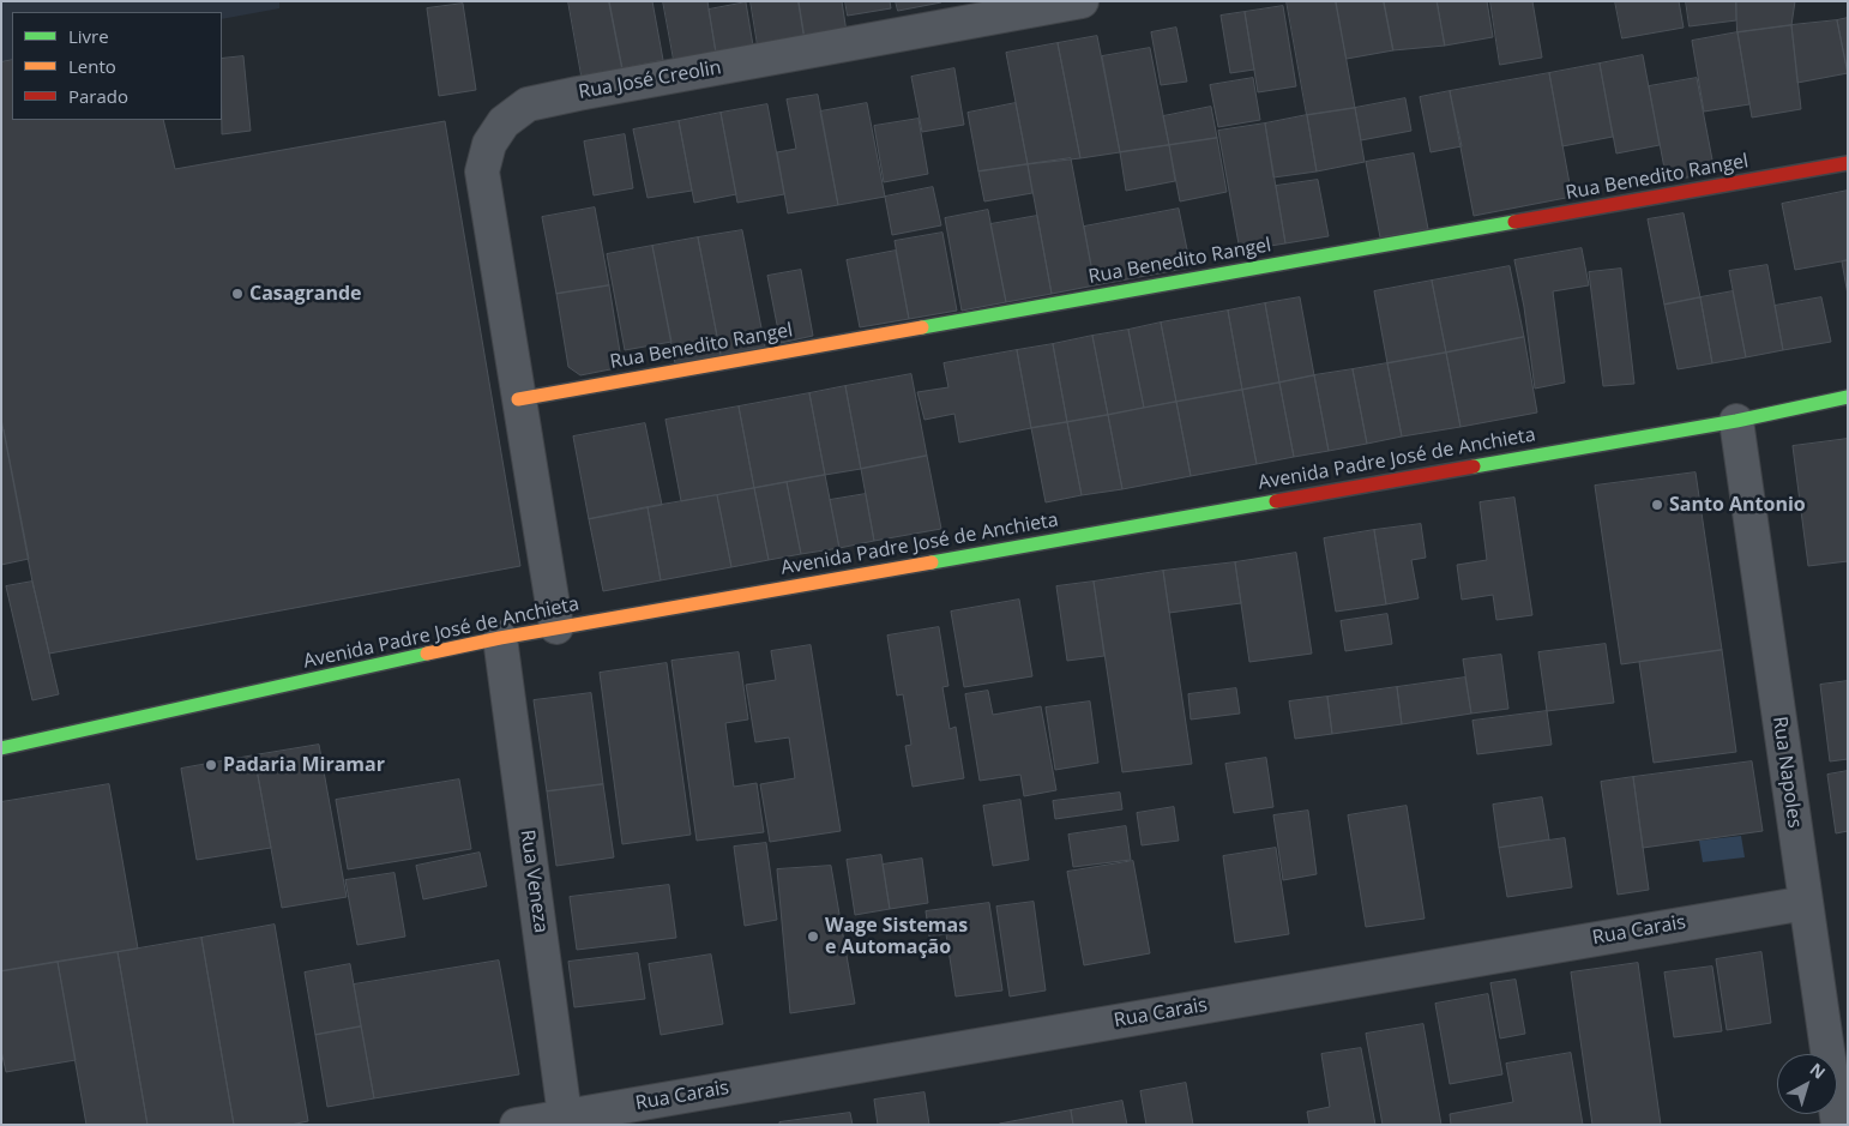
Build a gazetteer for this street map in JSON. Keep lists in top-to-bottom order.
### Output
{
  "streets": {
    "main road": ["Rua Benedito Rangel", "Avenida Padre José de Anchieta"],
    "street": [
      "Rua José Creolin",
      "Rua Napoles",
      "Rua Veneza",
      "Rua Carais"
    ]
  },
  "crossings": [
    ["Rua José Creolin", "Rua Benedito Rangel"],
    ["Rua José Creolin", "Avenida Padre José de Anchieta"],
    ["Avenida Padre José de Anchieta", "Rua Napoles"],
    ["Avenida Padre José de Anchieta", "Rua Veneza"],
    ["Rua Napoles", "Rua Carais"],
    ["Rua Veneza", "Rua Carais"]
  ],
  "places": [
    "Casagrande",
    "Santo Antonio",
    "Padaria Miramar",
    "Wage Sistemas e Automação"
  ],
  "legend": ["Livre", "Lento", "Parado"],
  "north": "top right"
}
